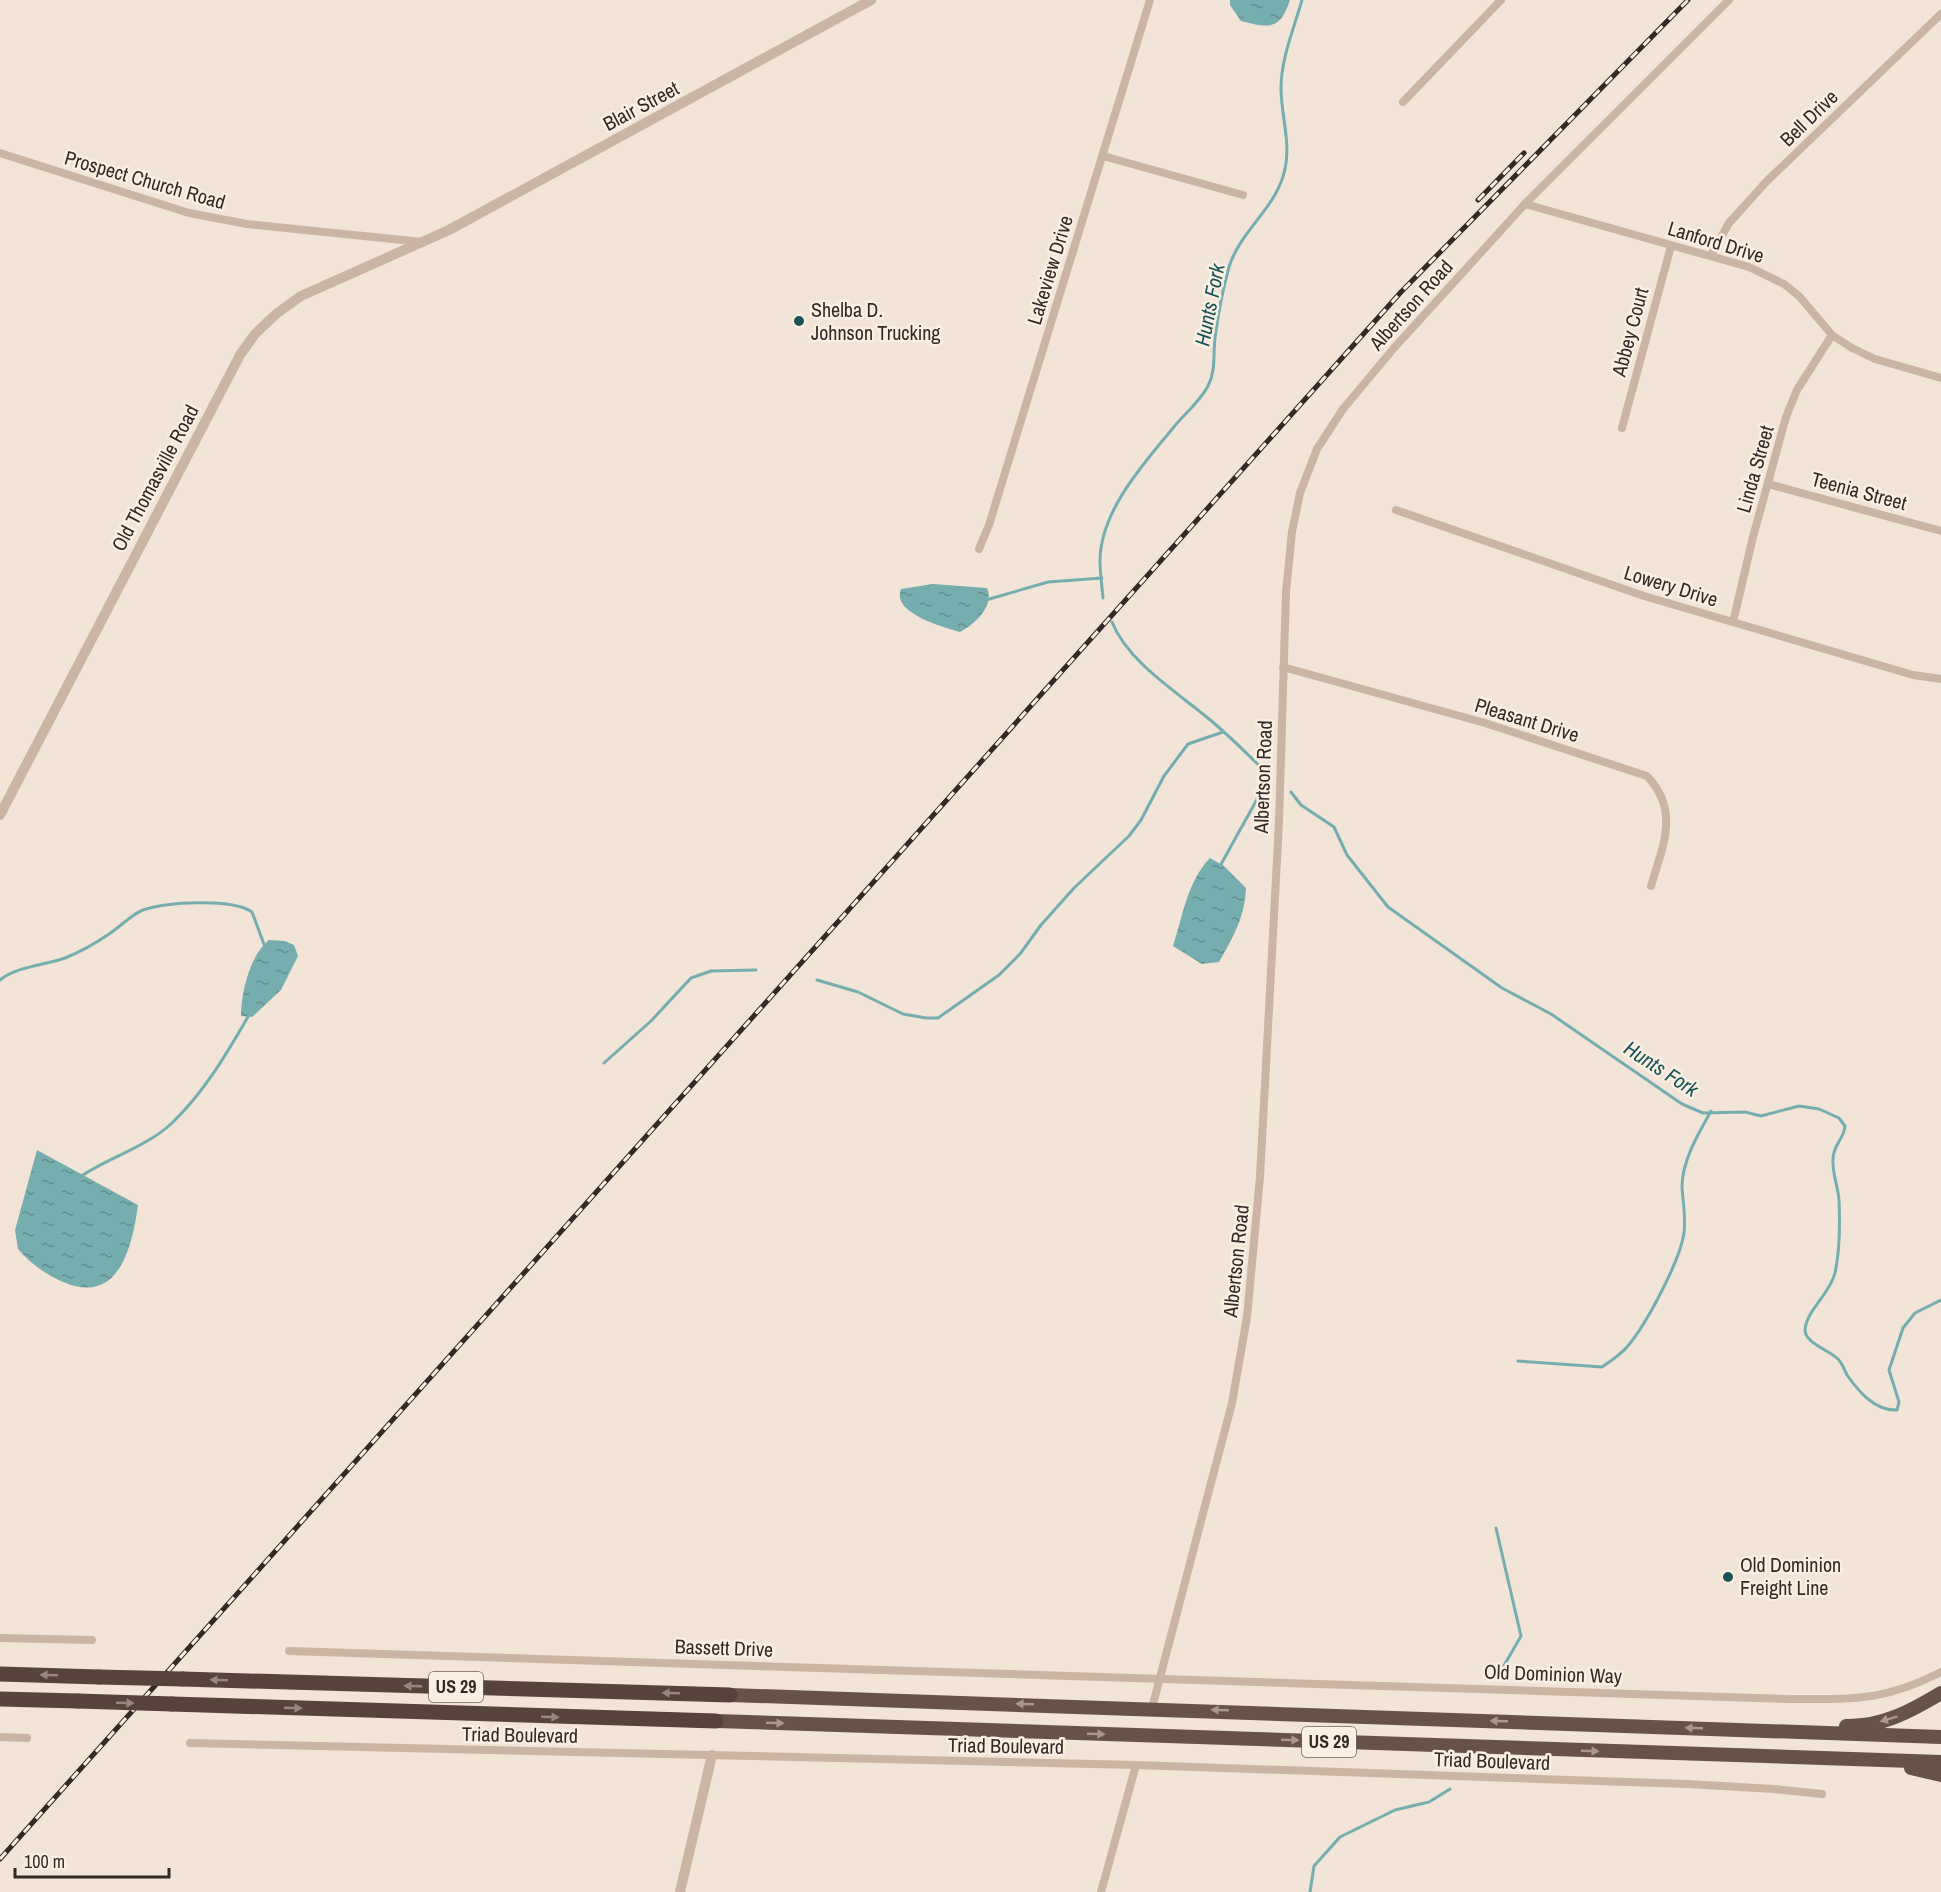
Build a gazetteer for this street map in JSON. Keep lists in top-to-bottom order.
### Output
{
  "streets": {
    "highway": ["US 29"],
    "street": [
      "Blair Street",
      "Bell Drive",
      "Prospect Church Road",
      "Lanford Drive",
      "Lakeview Drive",
      "Albertson Road",
      "Abbey Court",
      "Linda Street",
      "Old Thomasville Road",
      "Teenia Street",
      "Lowery Drive",
      "Pleasant Drive",
      "Bassett Drive",
      "Old Dominion Way",
      "Triad Boulevard"
    ]
  },
  "crossings": [
    ["Blair Street", "Prospect Church Road"],
    ["Blair Street", "Old Thomasville Road"],
    ["Bell Drive", "Lanford Drive"],
    ["Prospect Church Road", "Old Thomasville Road"],
    ["Lanford Drive", "Albertson Road"],
    ["Lanford Drive", "Abbey Court"],
    ["Lanford Drive", "Linda Street"],
    ["Albertson Road", "Pleasant Drive"],
    ["Albertson Road", "Bassett Drive"],
    ["Albertson Road", "Old Dominion Way"],
    ["Albertson Road", "US 29"],
    ["Linda Street", "Teenia Street"],
    ["Linda Street", "Lowery Drive"],
    ["Bassett Drive", "Old Dominion Way"]
  ],
  "water": ["Hunts Fork"],
  "places": ["Shelba D. Johnson Trucking", "Old Dominion Freight Line"],
  "scale_bar": "100 m"
}
